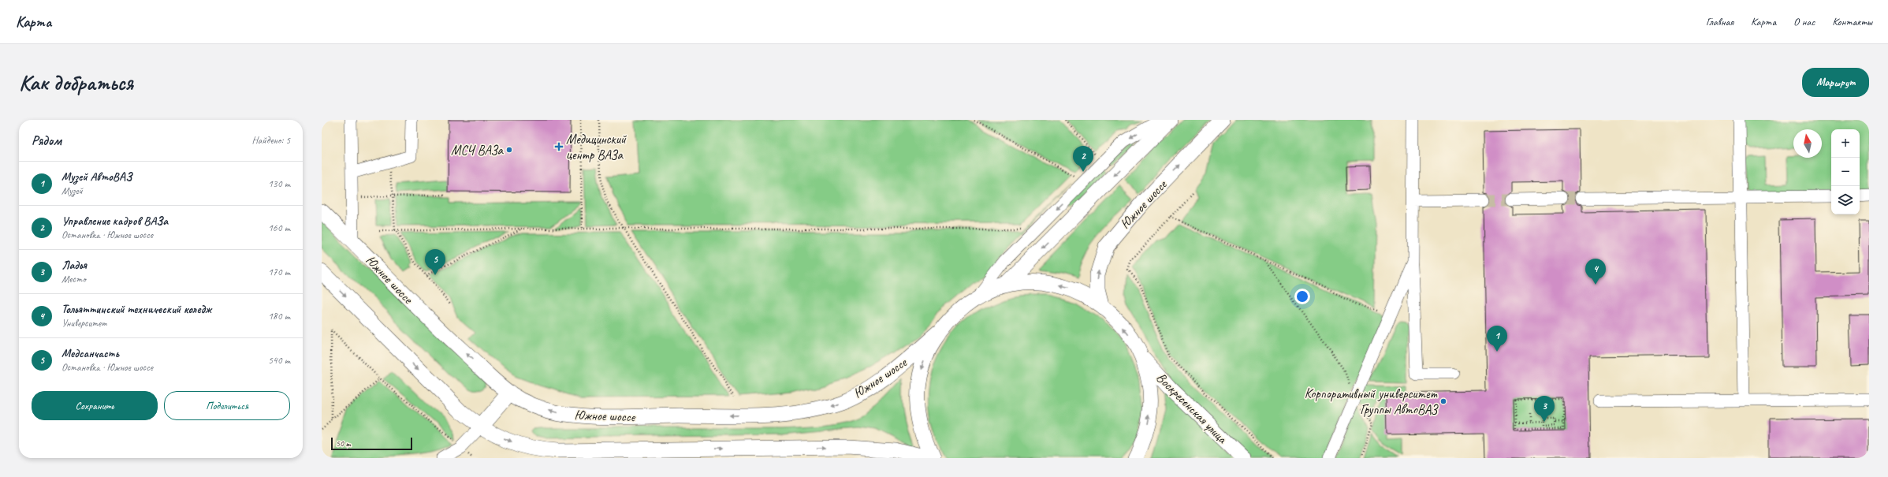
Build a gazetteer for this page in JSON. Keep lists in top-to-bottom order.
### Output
{
  "streets": {
    "main road": ["Южное шоссе", "Воскресенская улица"]
  },
  "places": {
    "health": ["Медицинский центр ВАЗа"],
    "other": ["МСЧ ВАЗа", "Корпоративный университет Группы АвтоВАЗ"]
  },
  "scale_bar": "50 m",
  "north": "top",
  "page": {
    "header": "Карта",
    "nav": [
      "Главная",
      "Карта",
      "О нас",
      "Контакты"
    ],
    "buttons": [
      "Маршрут",
      ["Сохранить", "Поделиться"]
    ],
    "title": "Как добраться",
    "heading": ["Рядом", "Найдено: 5"],
    "map_buttons": ["+", "−"],
    "pins": [
      "2",
      "5",
      "4",
      "1",
      "3"
    ],
    "list": [
      {
        "mark": "1",
        "name": "Музей АвтоВАЗ",
        "note": "Музей",
        "value": "130 m"
      },
      {
        "mark": "2",
        "name": "Управление кадров ВАЗа",
        "note": "Остановка · Южное шоссе",
        "value": "160 m"
      },
      {
        "mark": "3",
        "name": "Ладья",
        "note": "Место",
        "value": "170 m"
      },
      {
        "mark": "4",
        "name": "Тольяттинский технический коледж",
        "note": "Университет",
        "value": "180 m"
      },
      {
        "mark": "5",
        "name": "Медсанчасть",
        "note": "Остановка · Южное шоссе",
        "value": "540 m"
      }
    ],
    "scale": "50 m"
  }
}
